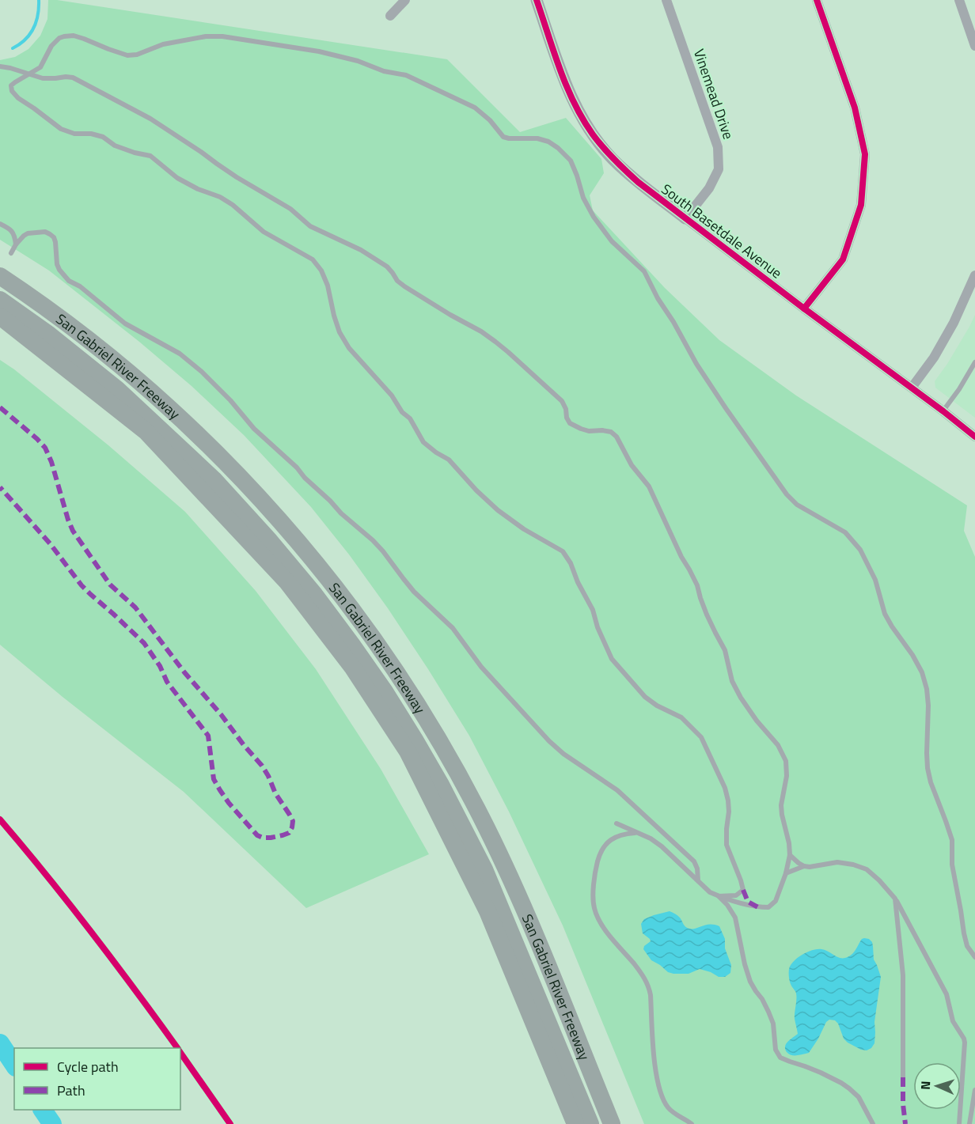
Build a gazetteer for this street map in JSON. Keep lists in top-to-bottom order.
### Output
{
  "streets": {
    "highway": ["San Gabriel River Freeway"],
    "street": ["Vinemead Drive", "South Basetdale Avenue"]
  },
  "crossings": [
    ["Vinemead Drive", "South Basetdale Avenue"]
  ],
  "legend": ["Cycle path", "Path"],
  "north": "left"
}
